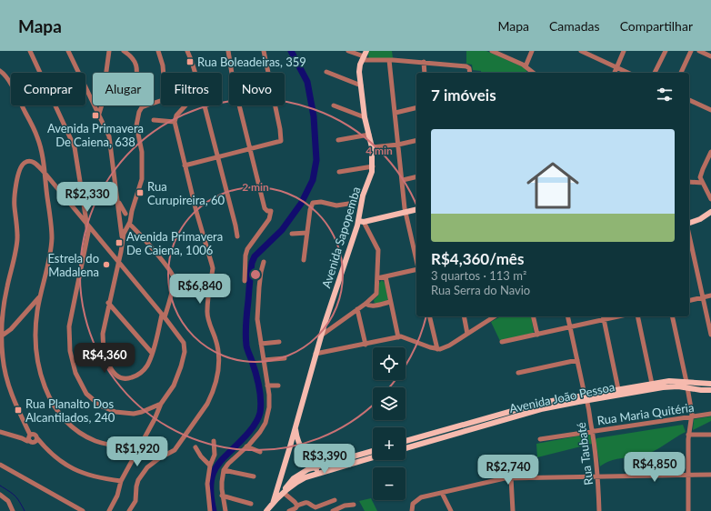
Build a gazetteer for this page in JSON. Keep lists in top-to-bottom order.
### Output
{
  "streets": {
    "main road": ["Avenida Sapopemba", "Avenida João Pessoa"],
    "street": ["Rua Maria Quitéria", "Rua Taubaté"]
  },
  "crossings": [
    ["Avenida João Pessoa", "Rua Taubaté"],
    ["Rua Maria Quitéria", "Rua Taubaté"]
  ],
  "places": {
    "transit": [
      "Rua Boleadeiras, 359",
      "Avenida Primavera De Caiena, 638",
      "Rua Curupireira, 60",
      "Avenida Primavera De Caiena, 1006",
      "Rua Planalto Dos Alcantilados, 240"
    ],
    "other": ["Estrela do Madalena"]
  },
  "page": {
    "header": "Mapa",
    "nav": ["Mapa", "Camadas", "Compartilhar"],
    "chip": [
      "Comprar",
      "Alugar",
      "Filtros",
      "Novo"
    ],
    "heading": "7 imóveis",
    "list": [
      {
        "name": "R$4,360/mês",
        "note": "3 quartos · 113 m² · Rua Serra do Navio"
      }
    ],
    "price": [
      "R$2,330",
      "R$6,840",
      "R$4,360",
      "R$1,920",
      "R$3,390",
      "R$4,850",
      "R$2,740"
    ],
    "map_buttons": ["+", "−"]
  },
  "rings": ["4 min", "2 min"]
}
